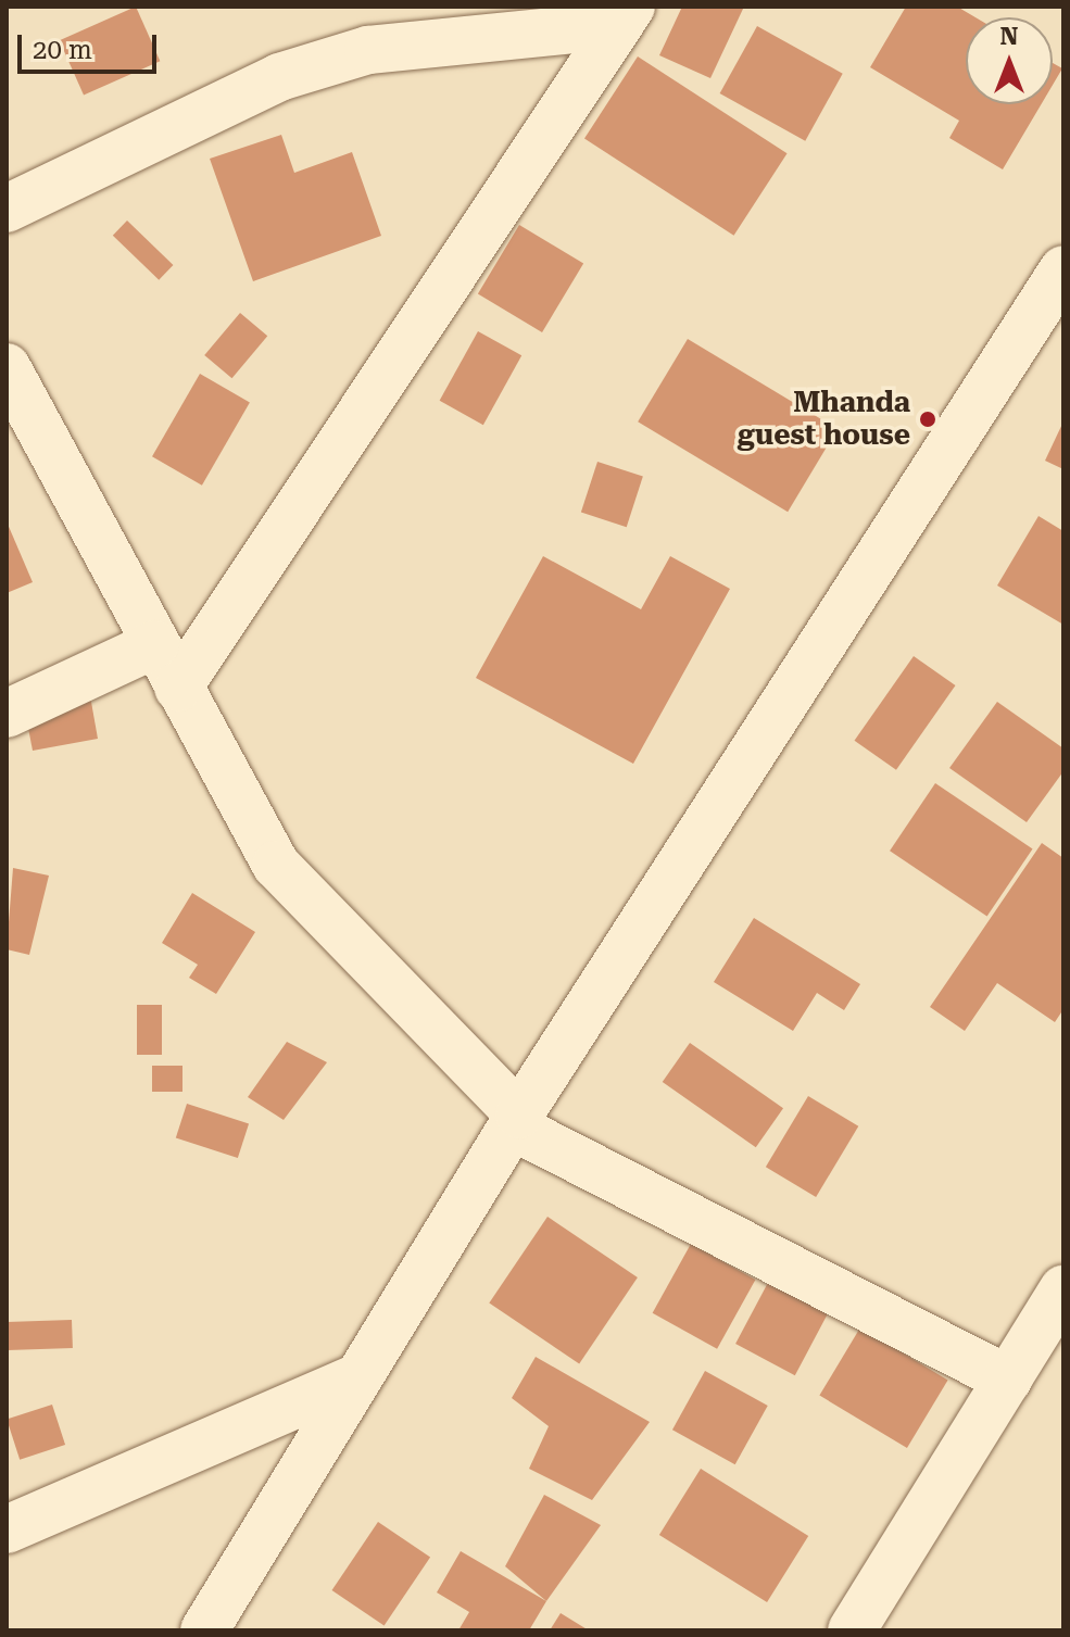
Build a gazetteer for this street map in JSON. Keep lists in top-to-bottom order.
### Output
{
  "places": ["Mhanda guest house"],
  "scale_bar": "20 m",
  "north": "top"
}
